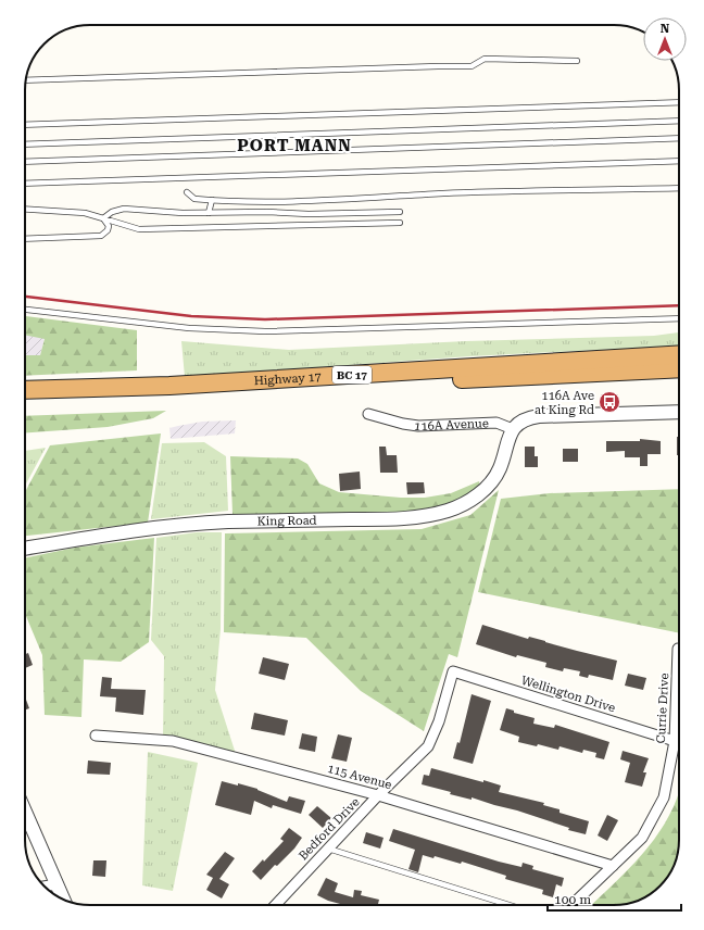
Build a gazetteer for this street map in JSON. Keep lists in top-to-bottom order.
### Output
{
  "streets": {
    "highway": ["BC 17", "Highway 17"],
    "street": [
      "116A Avenue",
      "King Road",
      "Wellington Drive",
      "Currie Drive",
      "115 Avenue",
      "Bedford Drive"
    ]
  },
  "crossings": [
    ["116A Avenue", "King Road"],
    ["Wellington Drive", "Currie Drive"],
    ["Wellington Drive", "Bedford Drive"],
    ["Currie Drive", "115 Avenue"],
    ["115 Avenue", "Bedford Drive"]
  ],
  "districts": ["PORT MANN"],
  "places": {
    "bus stop": ["116A Ave at King Rd"]
  },
  "scale_bar": "100 m",
  "north": "top"
}
